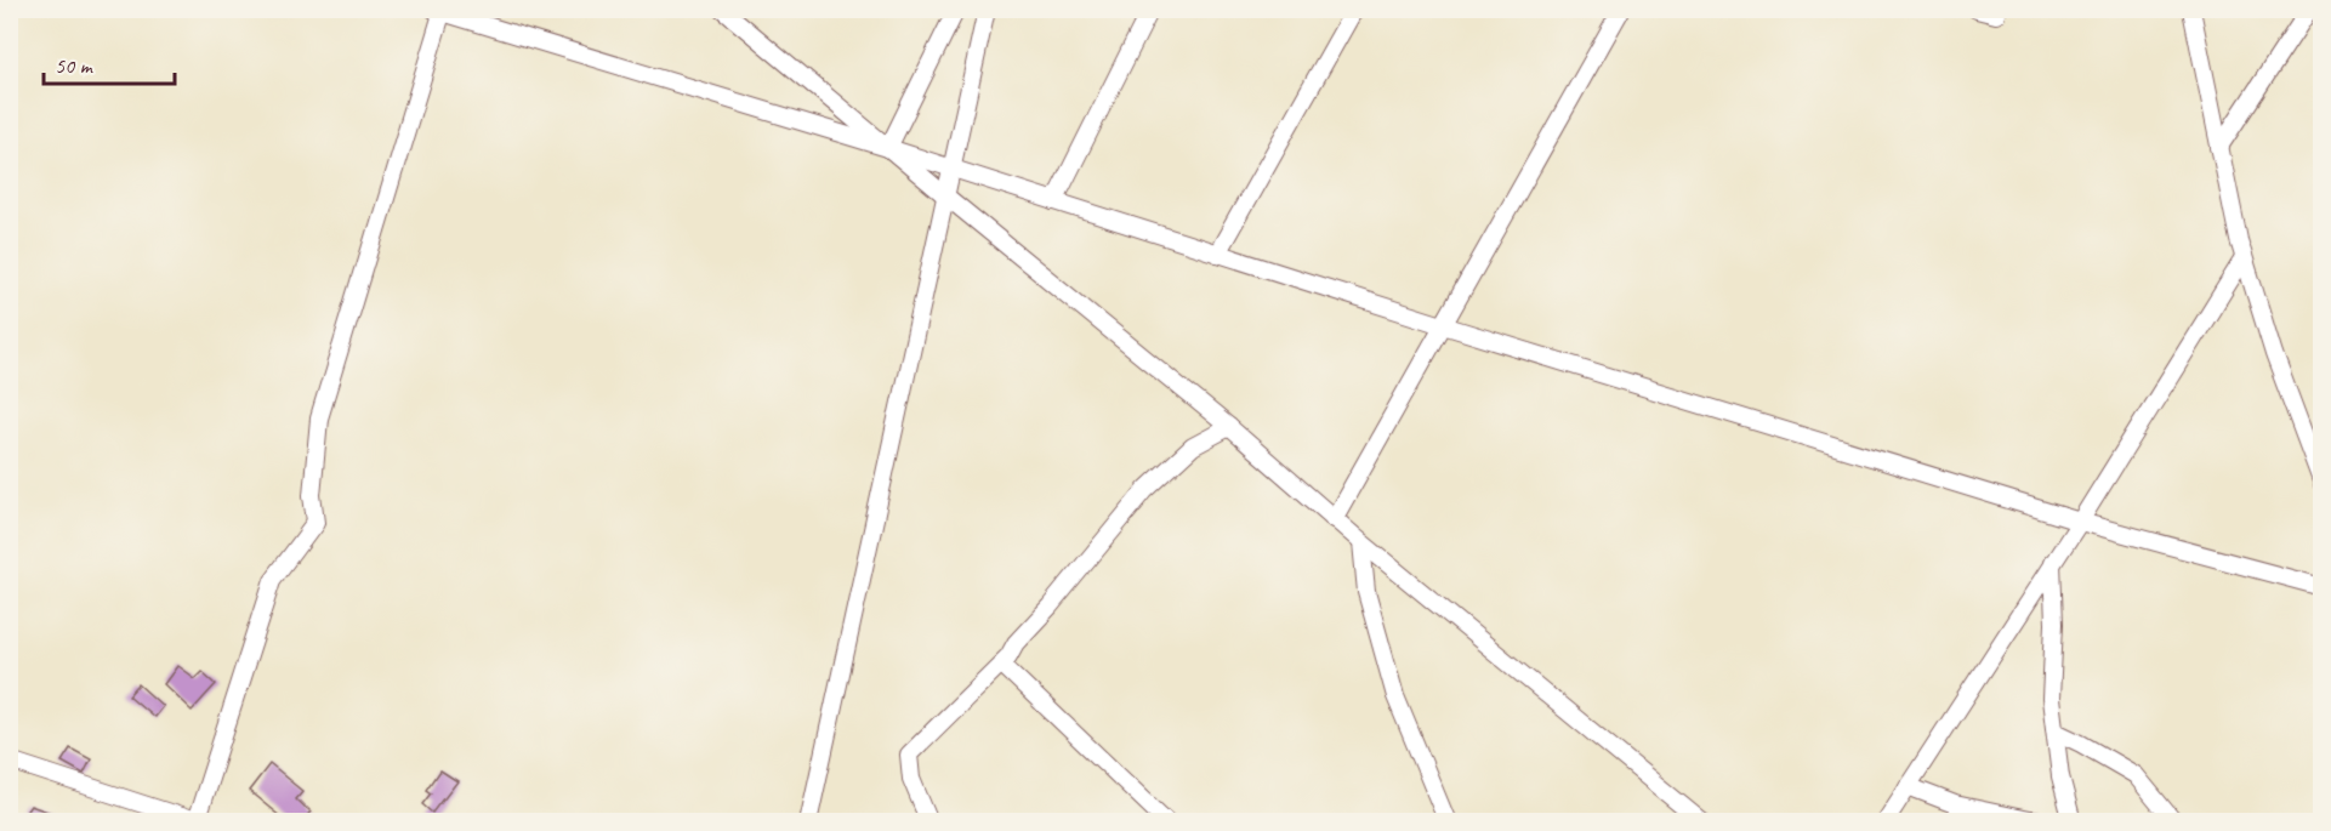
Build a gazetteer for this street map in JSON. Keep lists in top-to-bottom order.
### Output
{
  "scale_bar": "50 m"
}
